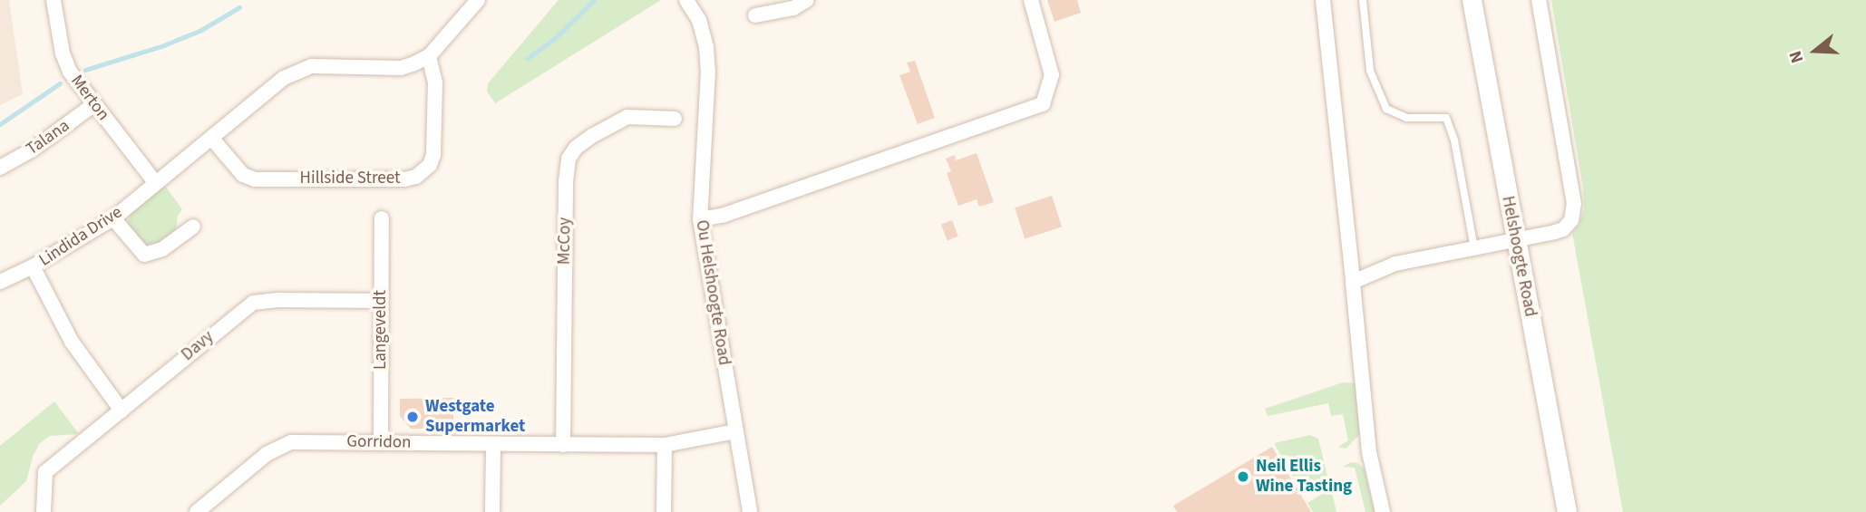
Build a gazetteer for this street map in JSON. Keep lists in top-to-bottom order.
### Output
{
  "streets": {
    "main road": ["Helshoogte Road"],
    "street": [
      "Merton",
      "Talana",
      "Hillside Street",
      "Lindida Drive",
      "McCoy",
      "Ou Helshoogte Road",
      "Langeveldt",
      "Davy",
      "Gorridon"
    ]
  },
  "crossings": [
    ["Merton", "Talana"],
    ["Merton", "Lindida Drive"],
    ["McCoy", "Gorridon"],
    ["Ou Helshoogte Road", "Gorridon"],
    ["Langeveldt", "Davy"],
    ["Langeveldt", "Gorridon"]
  ],
  "places": ["Westgate Supermarket", "Neil Ellis Wine Tasting"],
  "north": "left"
}
